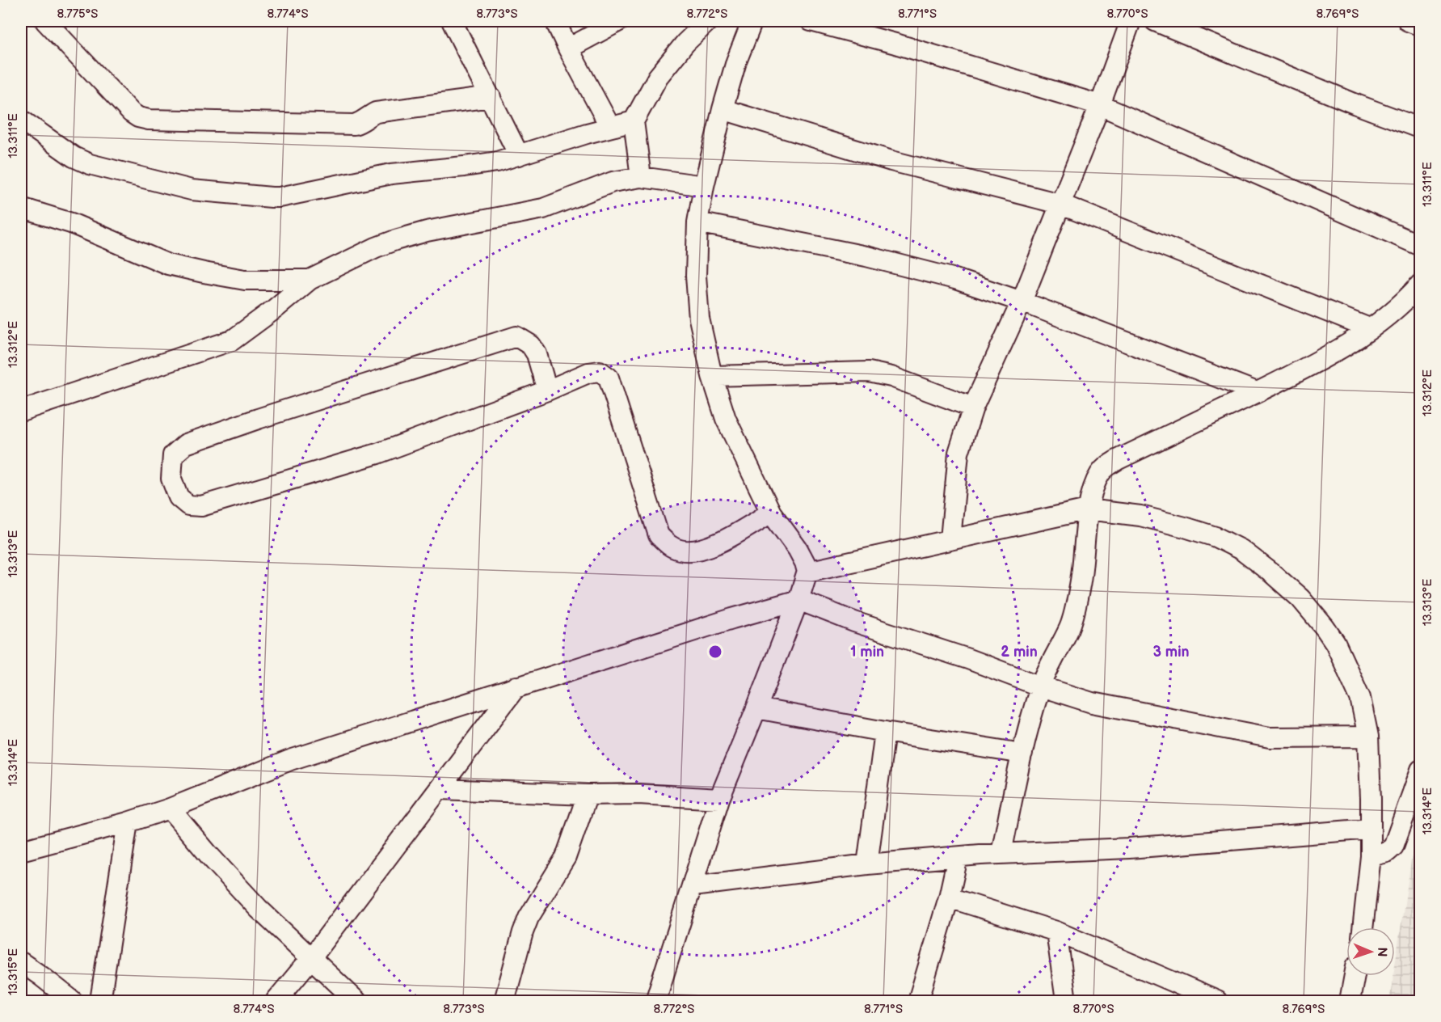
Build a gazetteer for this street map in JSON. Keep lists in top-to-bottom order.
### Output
{
  "north": "right",
  "coordinates": [
    "8.775°S",
    "8.774°S",
    "8.773°S",
    "8.772°S",
    "8.771°S",
    "8.770°S",
    "8.769°S",
    "13.311°E",
    "13.312°E",
    "13.313°E",
    "13.314°E",
    "13.315°E"
  ],
  "rings": ["1 min", "2 min", "3 min"]
}
